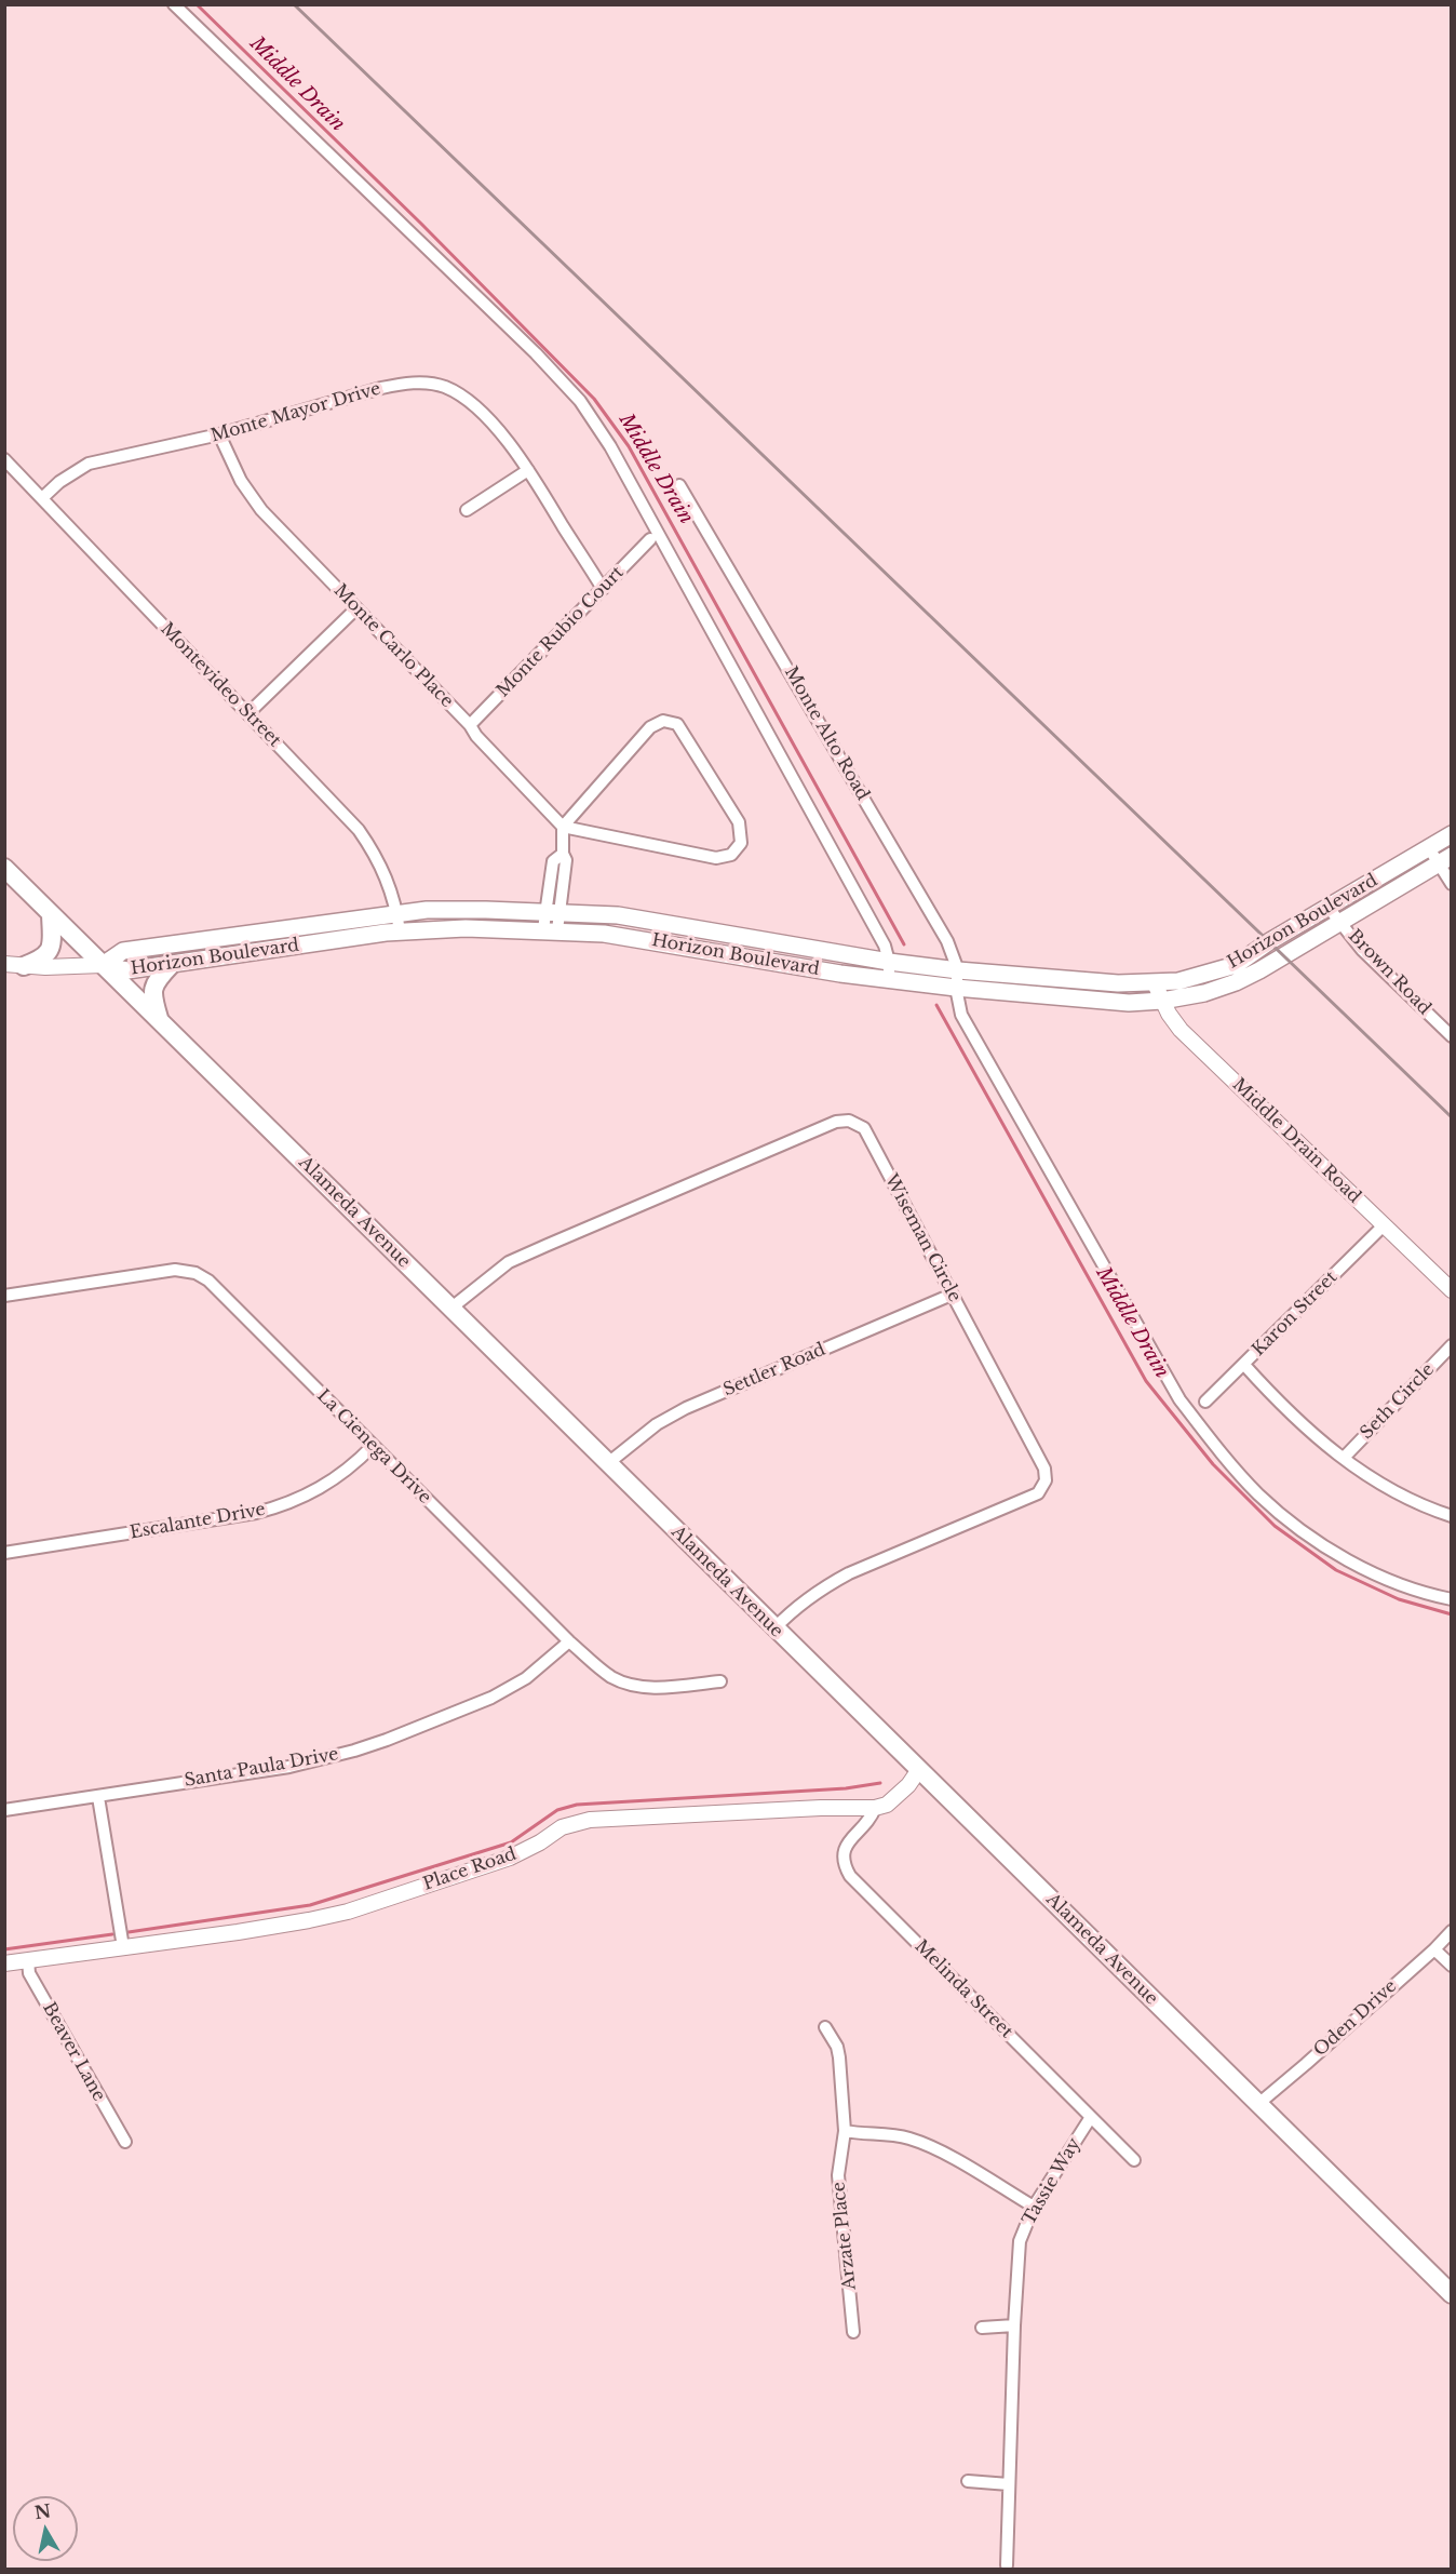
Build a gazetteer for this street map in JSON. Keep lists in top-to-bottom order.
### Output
{
  "streets": {
    "main road": ["Horizon Boulevard", "Alameda Avenue"],
    "street": [
      "Monte Mayor Drive",
      "Monte Rubio Court",
      "Monte Carlo Place",
      "Montevideo Street",
      "Monte Alto Road",
      "Brown Road",
      "Middle Drain Road",
      "Wiseman Circle",
      "Karon Street",
      "Settler Road",
      "Seth Circle",
      "La Cienega Drive",
      "Escalante Drive",
      "Santa Paula Drive",
      "Place Road",
      "Melinda Street",
      "Oden Drive",
      "Beaver Lane",
      "Tassie Way",
      "Arzate Place"
    ]
  },
  "crossings": [
    ["Monte Mayor Drive", "Monte Rubio Court"],
    ["Monte Mayor Drive", "Monte Carlo Place"],
    ["Monte Mayor Drive", "Montevideo Street"],
    ["Monte Rubio Court", "Monte Carlo Place"],
    ["Montevideo Street", "Horizon Boulevard"],
    ["Monte Alto Road", "Horizon Boulevard"],
    ["Horizon Boulevard", "Brown Road"],
    ["Horizon Boulevard", "Middle Drain Road"],
    ["Horizon Boulevard", "Alameda Avenue"],
    ["Middle Drain Road", "Karon Street"],
    ["Alameda Avenue", "Wiseman Circle"],
    ["Alameda Avenue", "Settler Road"],
    ["Alameda Avenue", "Oden Drive"],
    ["Wiseman Circle", "Settler Road"],
    ["La Cienega Drive", "Escalante Drive"],
    ["La Cienega Drive", "Santa Paula Drive"],
    ["Place Road", "Melinda Street"],
    ["Place Road", "Beaver Lane"],
    ["Melinda Street", "Tassie Way"]
  ],
  "water": ["Middle Drain"],
  "north": "top"
}
